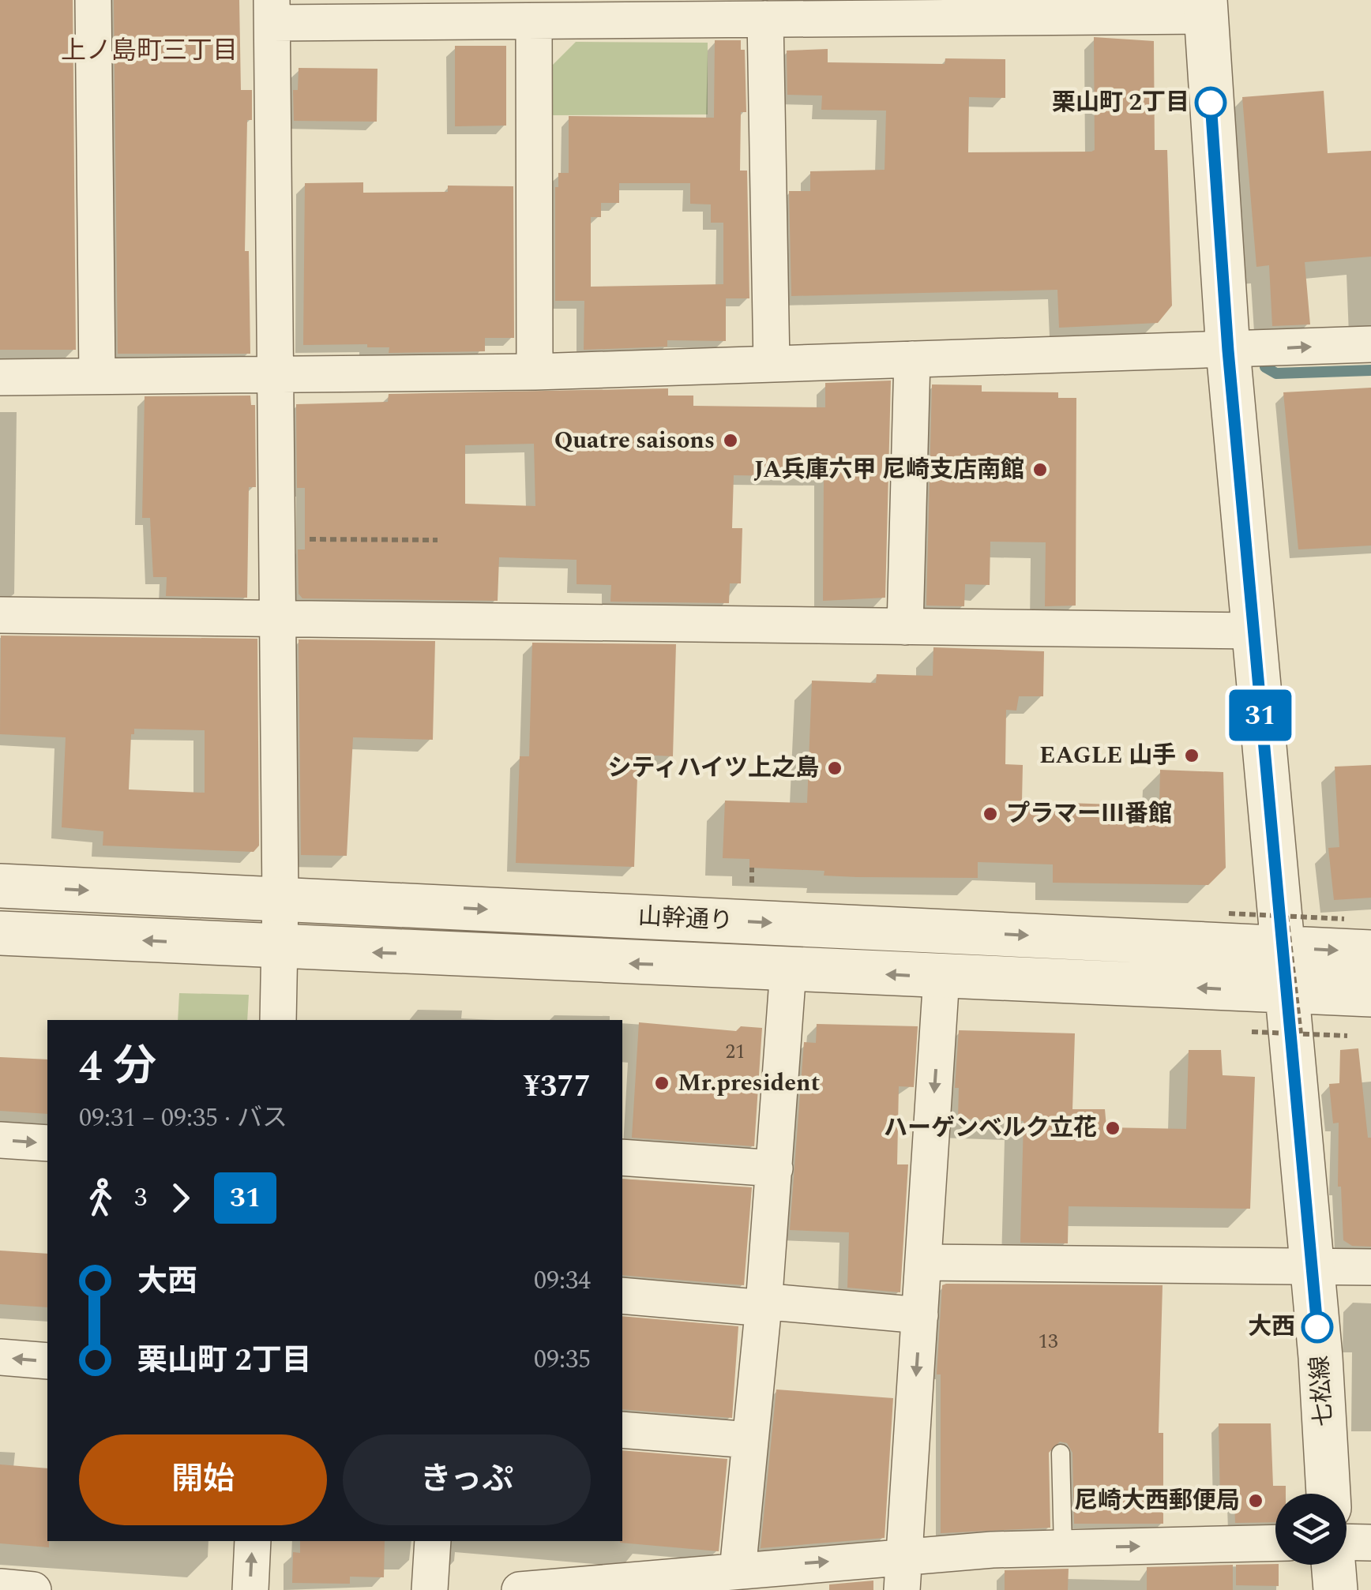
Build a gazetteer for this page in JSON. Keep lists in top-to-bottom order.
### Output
{
  "streets": {
    "street": ["山幹通り", "七松線"]
  },
  "crossings": [
    ["山幹通り", "七松線"]
  ],
  "districts": ["上ノ島町三丁目"],
  "places": [
    "栗山町 2丁目",
    "Quatre saisons",
    "JA兵庫六甲 尼崎支店南館",
    "EAGLE 山手",
    "シティハイツ上之島",
    "プラマーⅢ番館",
    "Mr.president",
    "ハーゲンベルク立花",
    "大西",
    "尼崎大西郵便局"
  ],
  "lines": ["bus line 31"],
  "house_numbers": ["21", "13"],
  "page": {
    "on_map": "31",
    "heading": ["4 分", "09:31 – 09:35 · バス", "¥377"],
    "legs": ["3", "31"],
    "list": [
      {
        "name": "大西",
        "value": "09:34"
      },
      {
        "name": "栗山町 2丁目",
        "value": "09:35"
      }
    ],
    "buttons": ["開始", "きっぷ"]
  }
}
